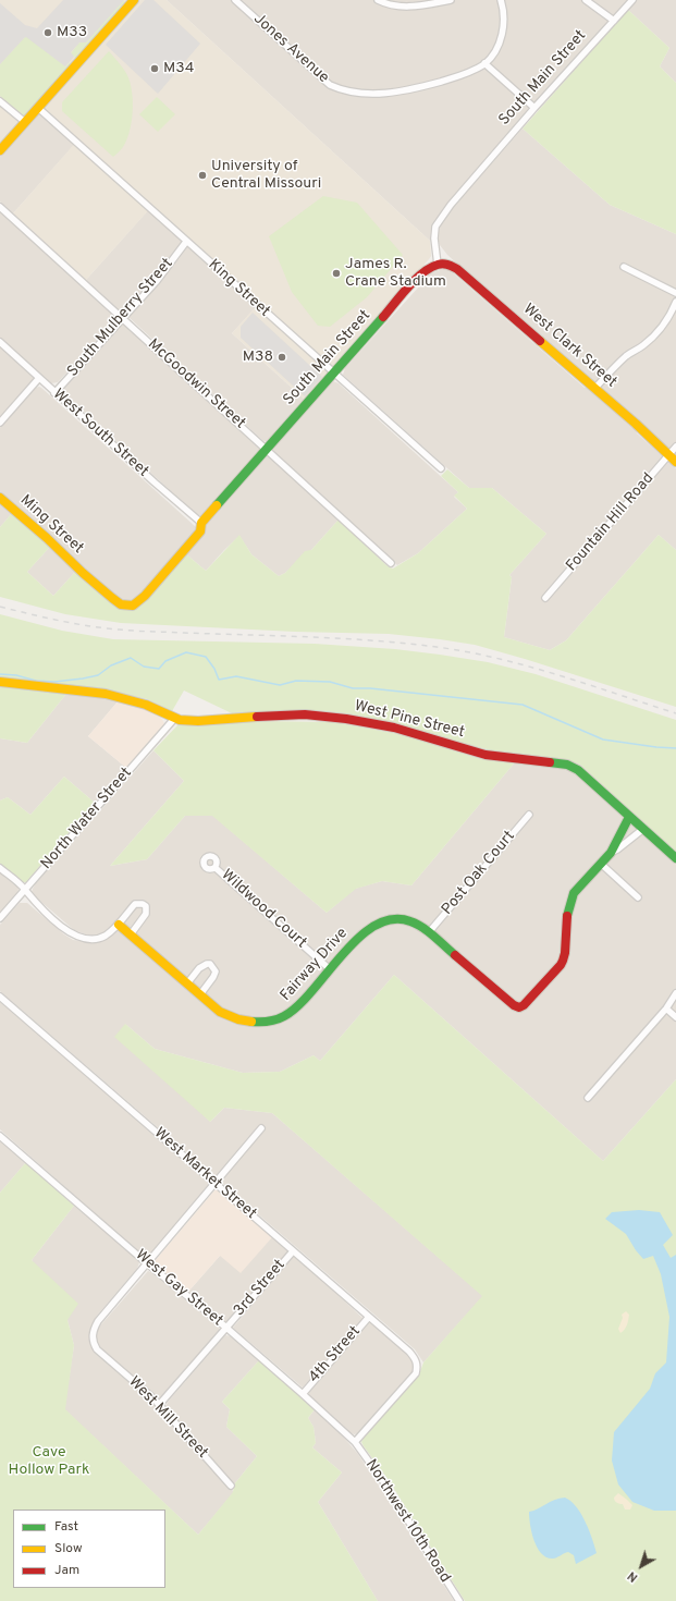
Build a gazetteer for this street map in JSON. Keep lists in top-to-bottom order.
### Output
{
  "streets": {
    "street": [
      "Jones Avenue",
      "South Main Street",
      "King Street",
      "South Mulberry Street",
      "West Clark Street",
      "McGoodwin Street",
      "West South Street",
      "Fountain Hill Road",
      "Ming Street",
      "West Pine Street",
      "North Water Street",
      "Post Oak Court",
      "Wildwood Court",
      "Fairway Drive",
      "West Market Street",
      "West Gay Street",
      "3rd Street",
      "4th Street",
      "West Mill Street",
      "Northwest 10th Road"
    ]
  },
  "crossings": [
    ["South Main Street", "King Street"],
    ["South Main Street", "West Clark Street"],
    ["South Main Street", "McGoodwin Street"],
    ["South Main Street", "West South Street"],
    ["South Main Street", "Ming Street"],
    ["King Street", "South Mulberry Street"],
    ["South Mulberry Street", "McGoodwin Street"],
    ["South Mulberry Street", "West South Street"],
    ["West Clark Street", "Fountain Hill Road"],
    ["West Pine Street", "North Water Street"],
    ["West Pine Street", "Fairway Drive"],
    ["Post Oak Court", "Fairway Drive"],
    ["Wildwood Court", "Fairway Drive"],
    ["West Market Street", "West Gay Street"],
    ["West Market Street", "3rd Street"],
    ["West Market Street", "4th Street"],
    ["West Market Street", "Northwest 10th Road"],
    ["West Gay Street", "3rd Street"],
    ["West Gay Street", "4th Street"],
    ["West Gay Street", "West Mill Street"],
    ["West Gay Street", "Northwest 10th Road"],
    ["3rd Street", "West Mill Street"]
  ],
  "parks": ["Cave Hollow Park"],
  "places": [
    "M33",
    "M34",
    "University of Central Missouri",
    "James R. Crane Stadium",
    "M38"
  ],
  "legend": ["Fast", "Slow", "Jam"],
  "north": "bottom left"
}
